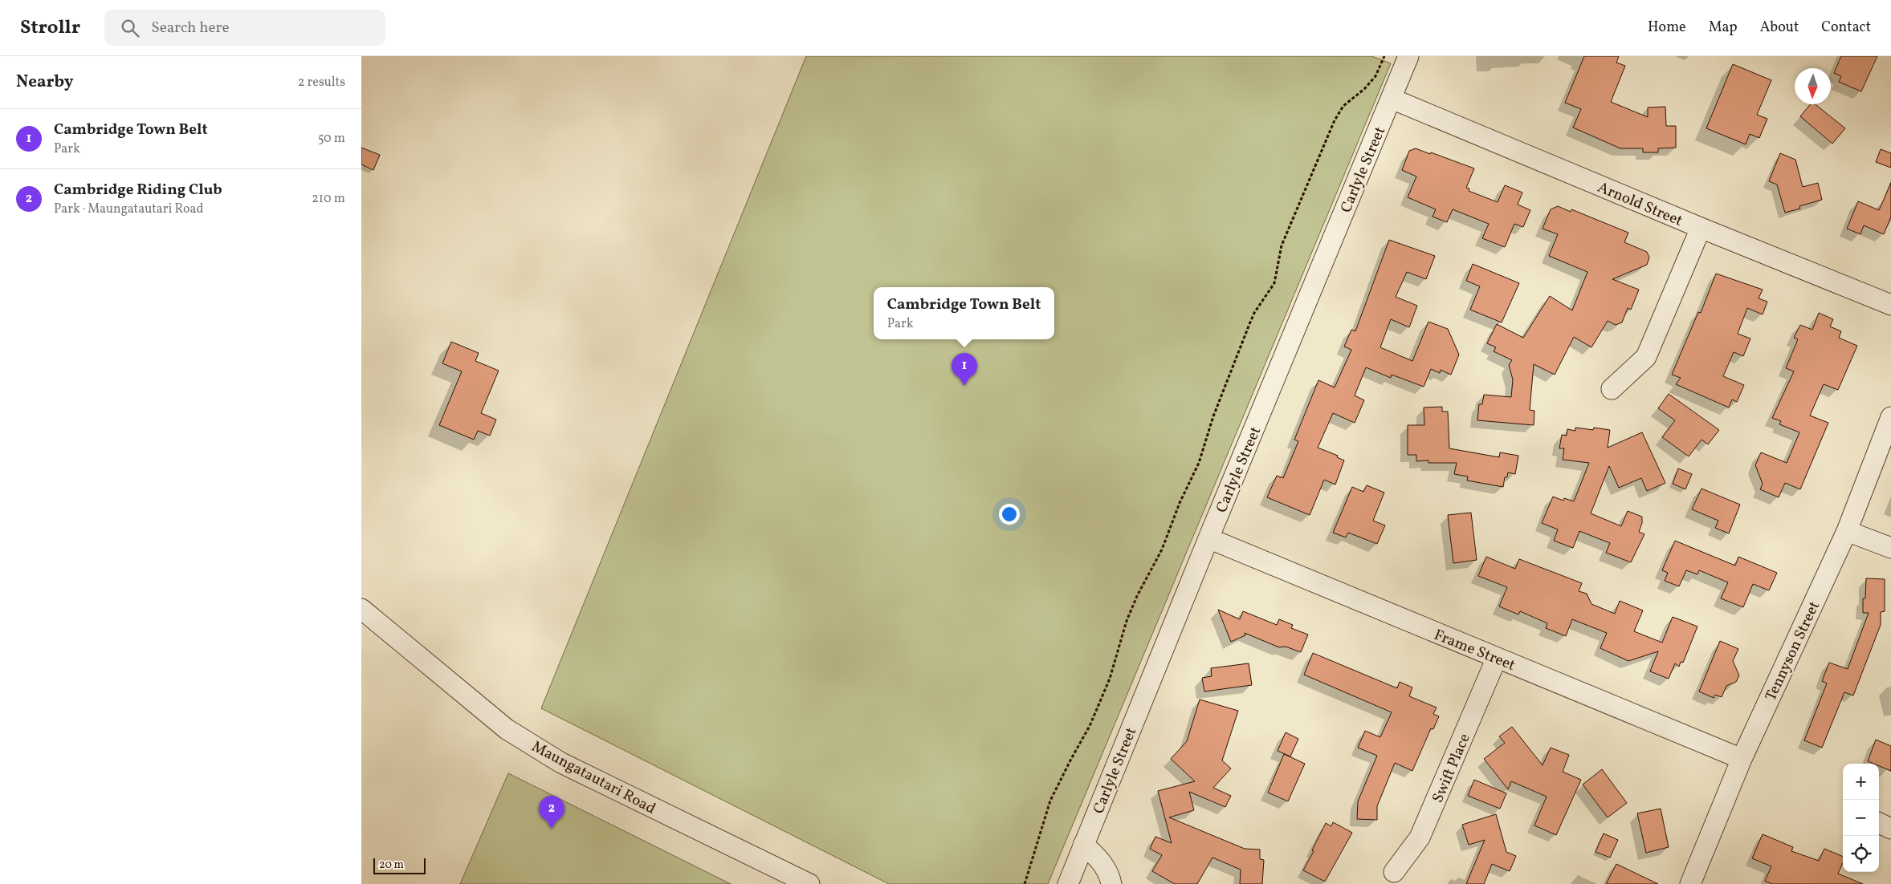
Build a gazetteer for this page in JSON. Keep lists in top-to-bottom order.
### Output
{
  "streets": {
    "street": [
      "Carlyle Street",
      "Arnold Street",
      "Frame Street",
      "Tennyson Street",
      "Swift Place",
      "Maungatautari Road"
    ]
  },
  "crossings": [
    ["Carlyle Street", "Arnold Street"],
    ["Carlyle Street", "Frame Street"],
    ["Frame Street", "Tennyson Street"],
    ["Frame Street", "Swift Place"]
  ],
  "scale_bar": "20 m",
  "north": "bottom",
  "page": {
    "header": "Strollr",
    "search": "Search here",
    "nav": [
      "Home",
      "Map",
      "About",
      "Contact"
    ],
    "heading": ["Nearby", "2 results"],
    "list": [
      {
        "mark": "1",
        "name": "Cambridge Town Belt",
        "note": "Park",
        "value": "50 m"
      },
      {
        "mark": "2",
        "name": "Cambridge Riding Club",
        "note": "Park · Maungatautari Road",
        "value": "210 m"
      }
    ],
    "popup": ["Cambridge Town Belt", "Park"],
    "pins": ["1", "2"],
    "map_buttons": ["+", "−"],
    "scale": "20 m"
  }
}
